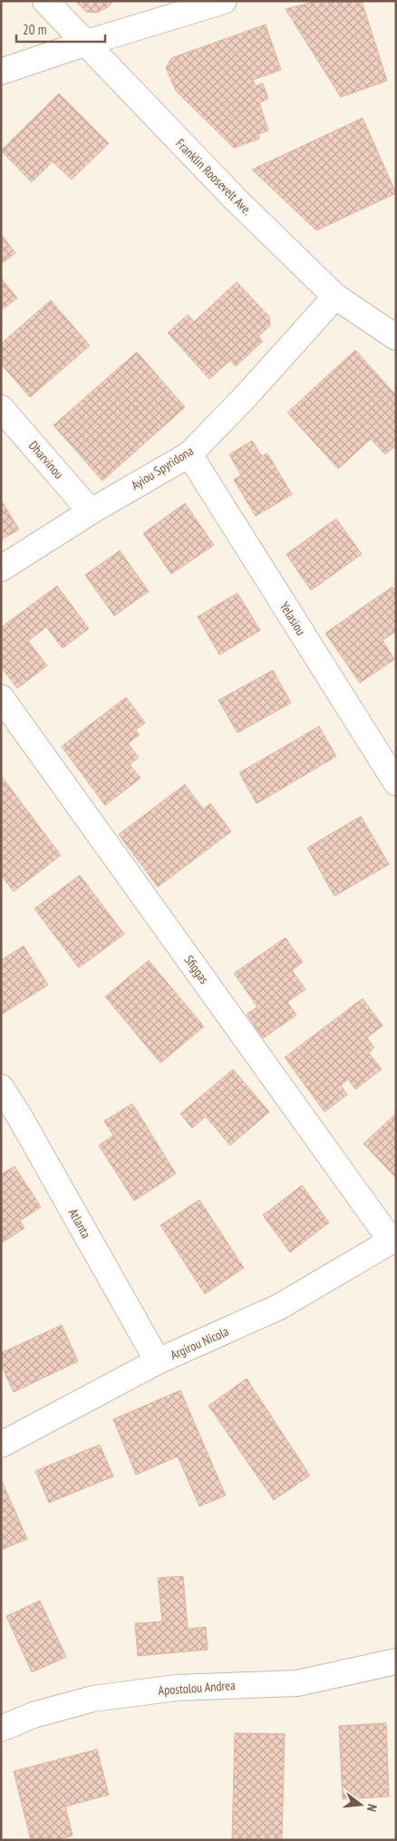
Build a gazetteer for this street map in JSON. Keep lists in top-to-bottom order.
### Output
{
  "streets": {
    "street": [
      "Franklin Roosevelt Ave.",
      "Dharvinou",
      "Ayiou Spyridona",
      "Yelasiou",
      "Sfiggas",
      "Atlanta",
      "Argirou Nicola",
      "Apostolou Andrea"
    ]
  },
  "crossings": [
    ["Franklin Roosevelt Ave.", "Ayiou Spyridona"],
    ["Dharvinou", "Ayiou Spyridona"],
    ["Ayiou Spyridona", "Yelasiou"],
    ["Sfiggas", "Argirou Nicola"],
    ["Atlanta", "Argirou Nicola"]
  ],
  "scale_bar": "20 m",
  "north": "right"
}
